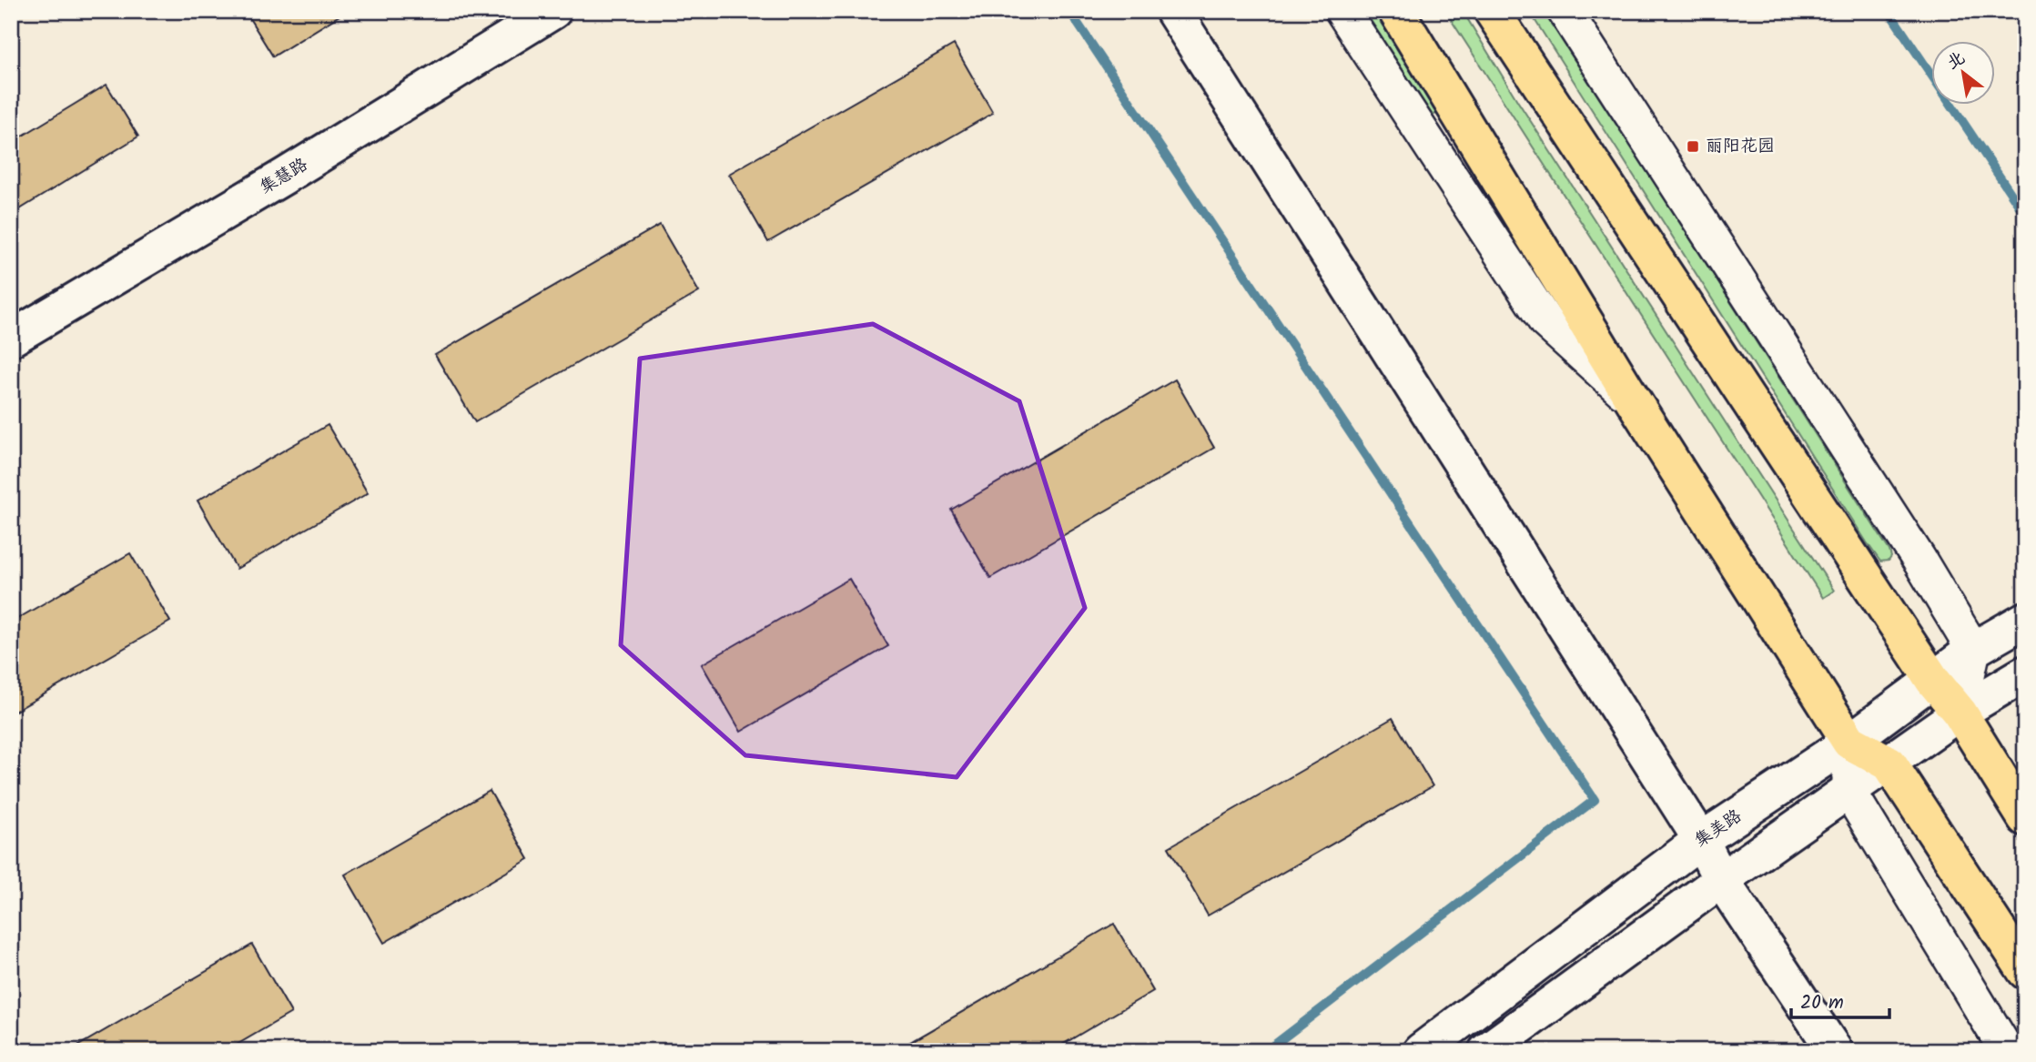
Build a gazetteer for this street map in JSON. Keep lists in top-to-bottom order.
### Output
{
  "streets": {
    "street": ["集慧路", "集美路"]
  },
  "places": {
    "transit": ["丽阳花园"]
  },
  "scale_bar": "20 m",
  "north": "top left"
}
